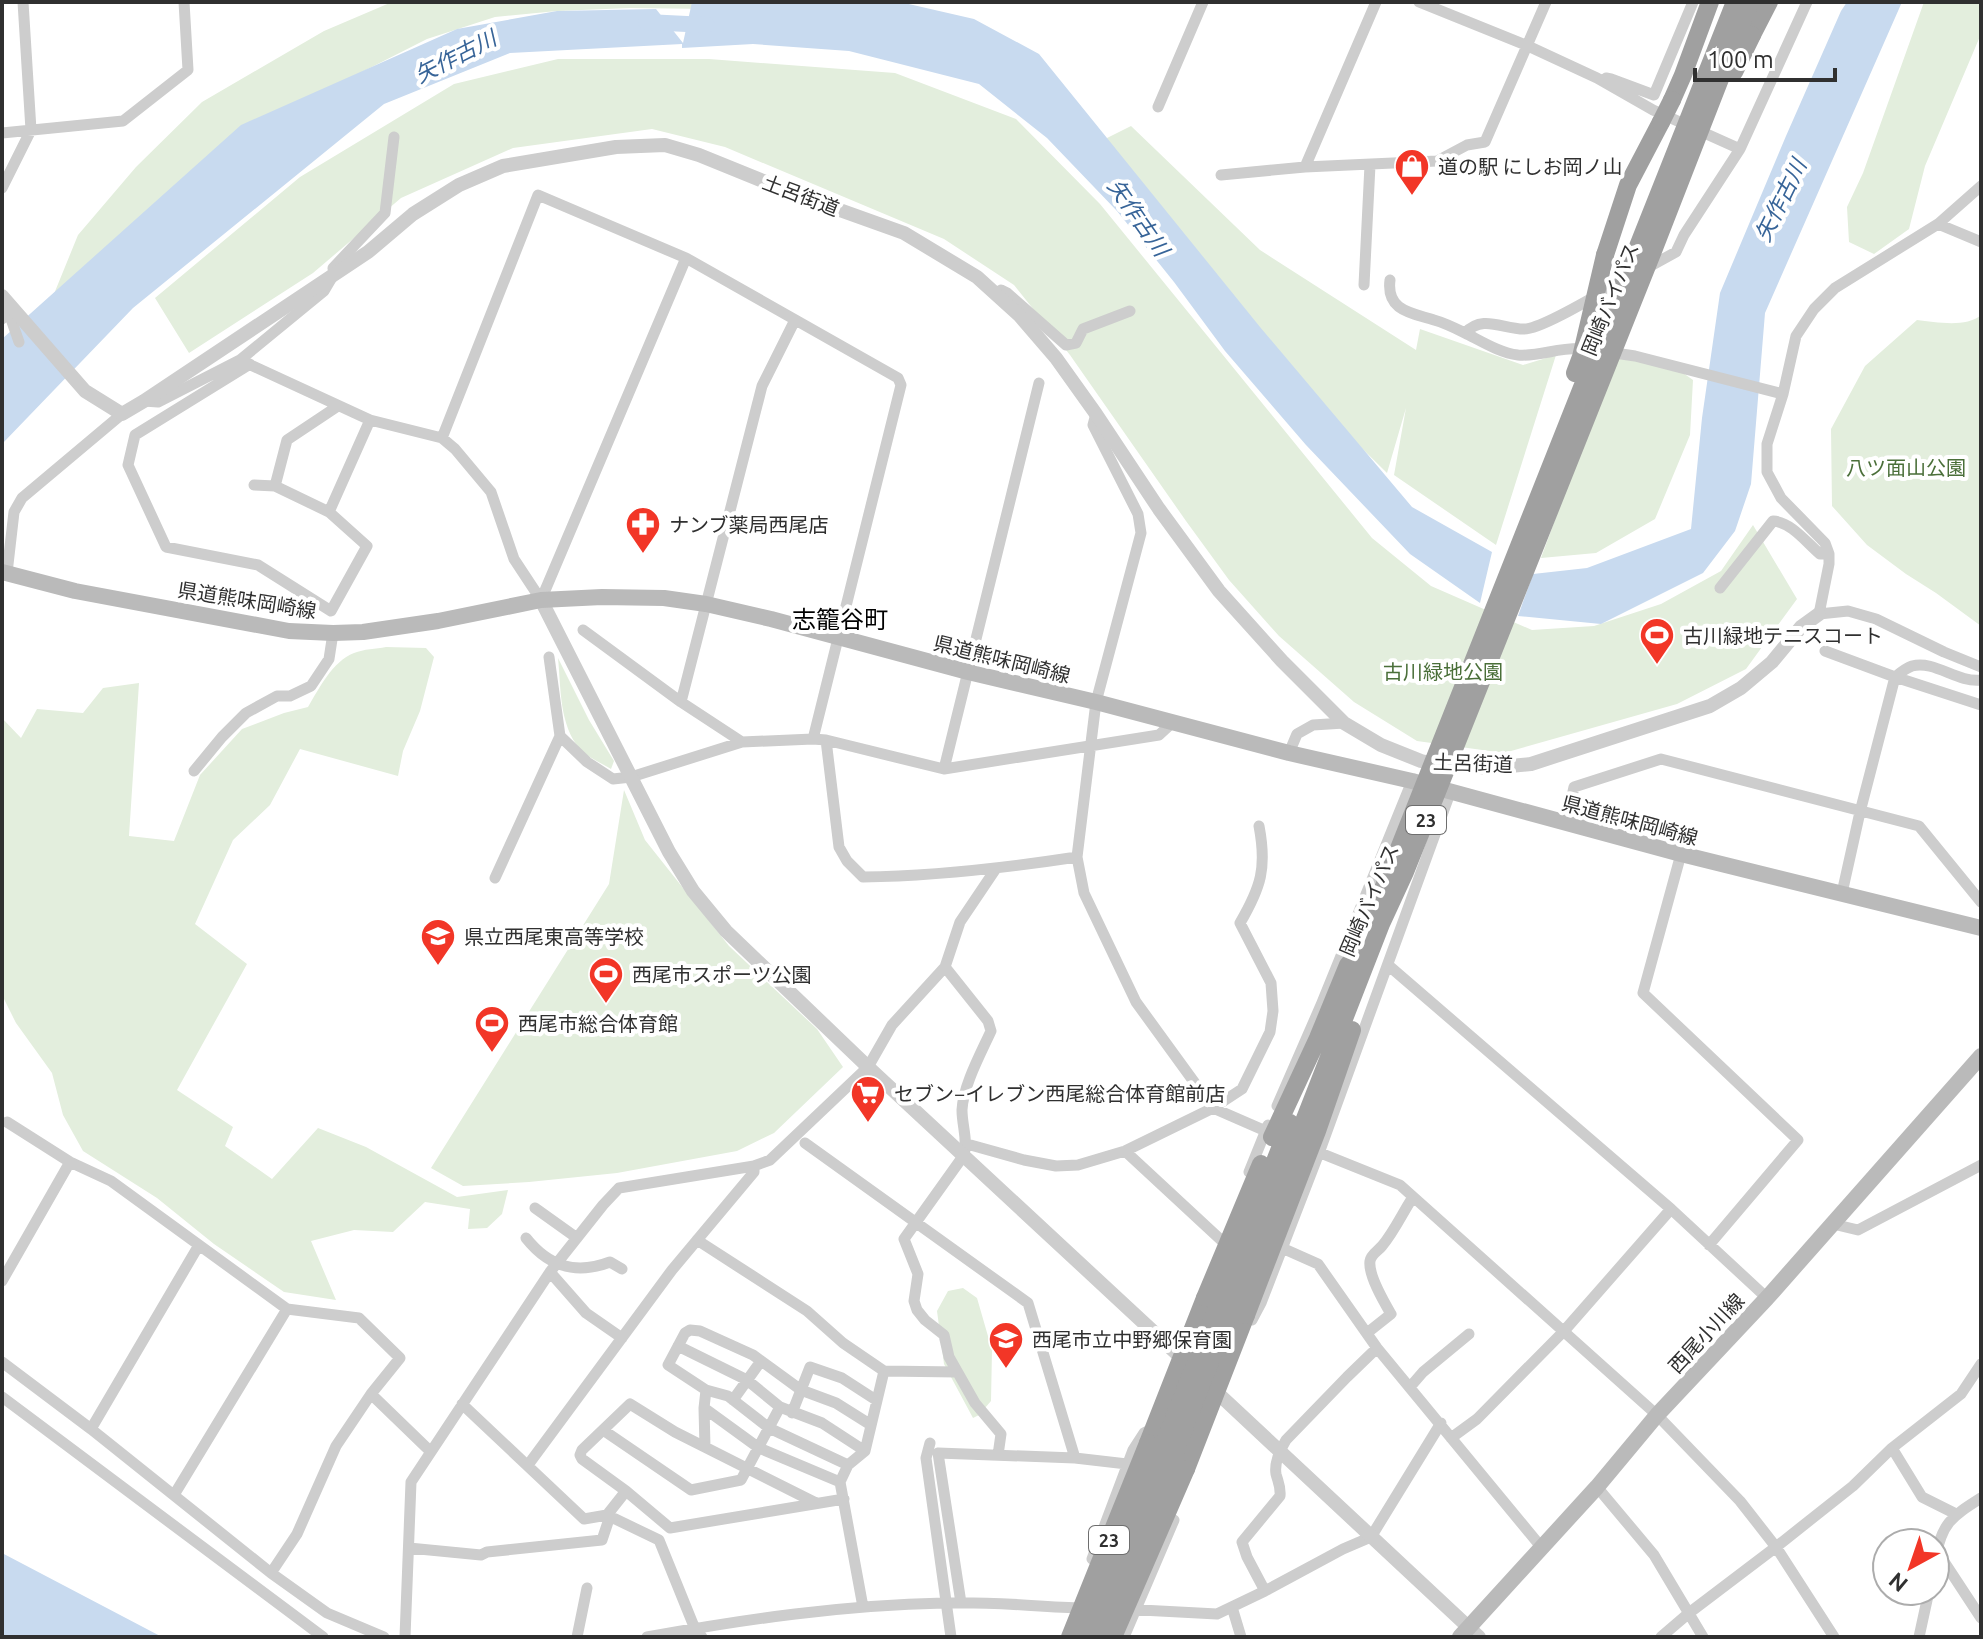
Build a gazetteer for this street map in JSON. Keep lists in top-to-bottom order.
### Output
{
  "streets": {
    "highway": ["岡崎バイパス", "23"],
    "main road": ["県道熊味岡崎線", "西尾小川線"],
    "street": ["土呂街道"]
  },
  "crossings": [
    ["岡崎バイパス", "23"]
  ],
  "districts": ["志籠谷町"],
  "water": ["矢作古川"],
  "parks": ["八ツ面山公園", "古川緑地公園"],
  "places": {
    "shop": ["道の駅 にしお岡ノ山"],
    "pharmacy": ["ナンブ薬局西尾店"],
    "sports": ["古川緑地テニスコート", "西尾市スポーツ公園", "西尾市総合体育館"],
    "school or university": ["県立西尾東高等学校", "西尾市立中野郷保育園"],
    "supermarket": ["セブン−イレブン西尾総合体育館前店"]
  },
  "scale_bar": "100 m",
  "north": "bottom left"
}
